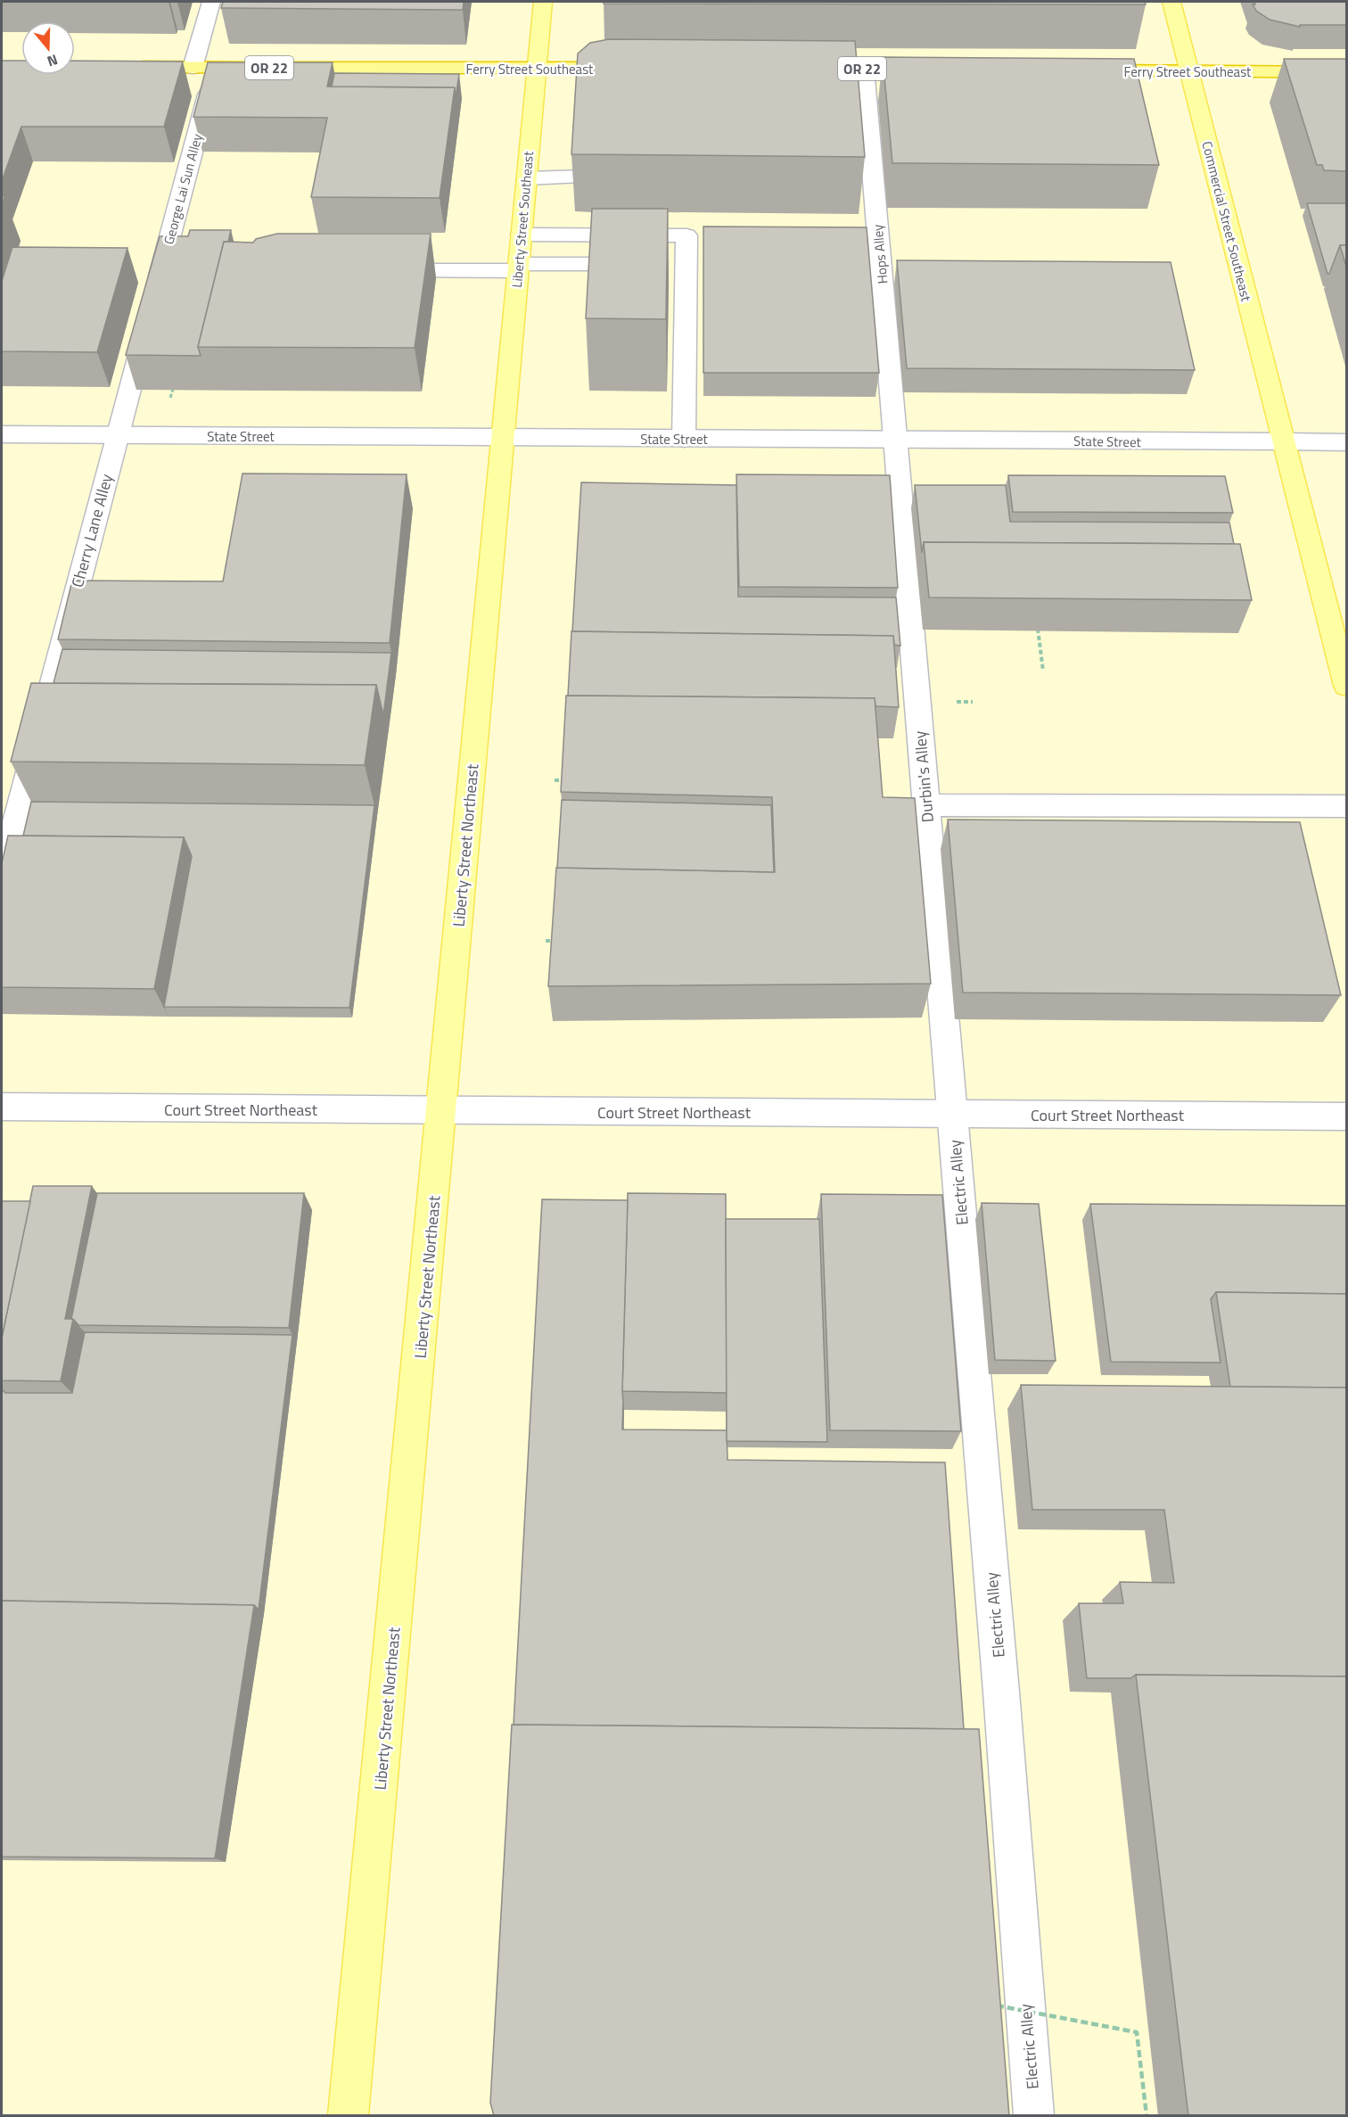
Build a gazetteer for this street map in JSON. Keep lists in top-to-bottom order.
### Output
{
  "streets": {
    "highway": ["OR 22", "Ferry Street Southeast"],
    "main road": [
      "George Lai Sun Alley",
      "Liberty Street Southeast",
      "Commercial Street Southeast",
      "Hops Alley",
      "State Street",
      "Cherry Lane Alley",
      "Durbin's Alley",
      "Liberty Street Northeast",
      "Court Street Northeast",
      "Electric Alley"
    ]
  },
  "crossings": [
    ["OR 22", "Hops Alley"],
    ["Ferry Street Southeast", "George Lai Sun Alley"],
    ["Ferry Street Southeast", "Liberty Street Southeast"],
    ["Ferry Street Southeast", "Commercial Street Southeast"],
    ["Liberty Street Southeast", "State Street"],
    ["Liberty Street Southeast", "Liberty Street Northeast"],
    ["Commercial Street Southeast", "State Street"],
    ["Hops Alley", "State Street"],
    ["Hops Alley", "Durbin's Alley"],
    ["State Street", "Cherry Lane Alley"],
    ["State Street", "Durbin's Alley"],
    ["State Street", "Liberty Street Northeast"],
    ["Durbin's Alley", "Court Street Northeast"],
    ["Durbin's Alley", "Electric Alley"],
    ["Liberty Street Northeast", "Court Street Northeast"],
    ["Court Street Northeast", "Electric Alley"]
  ],
  "north": "bottom"
}
